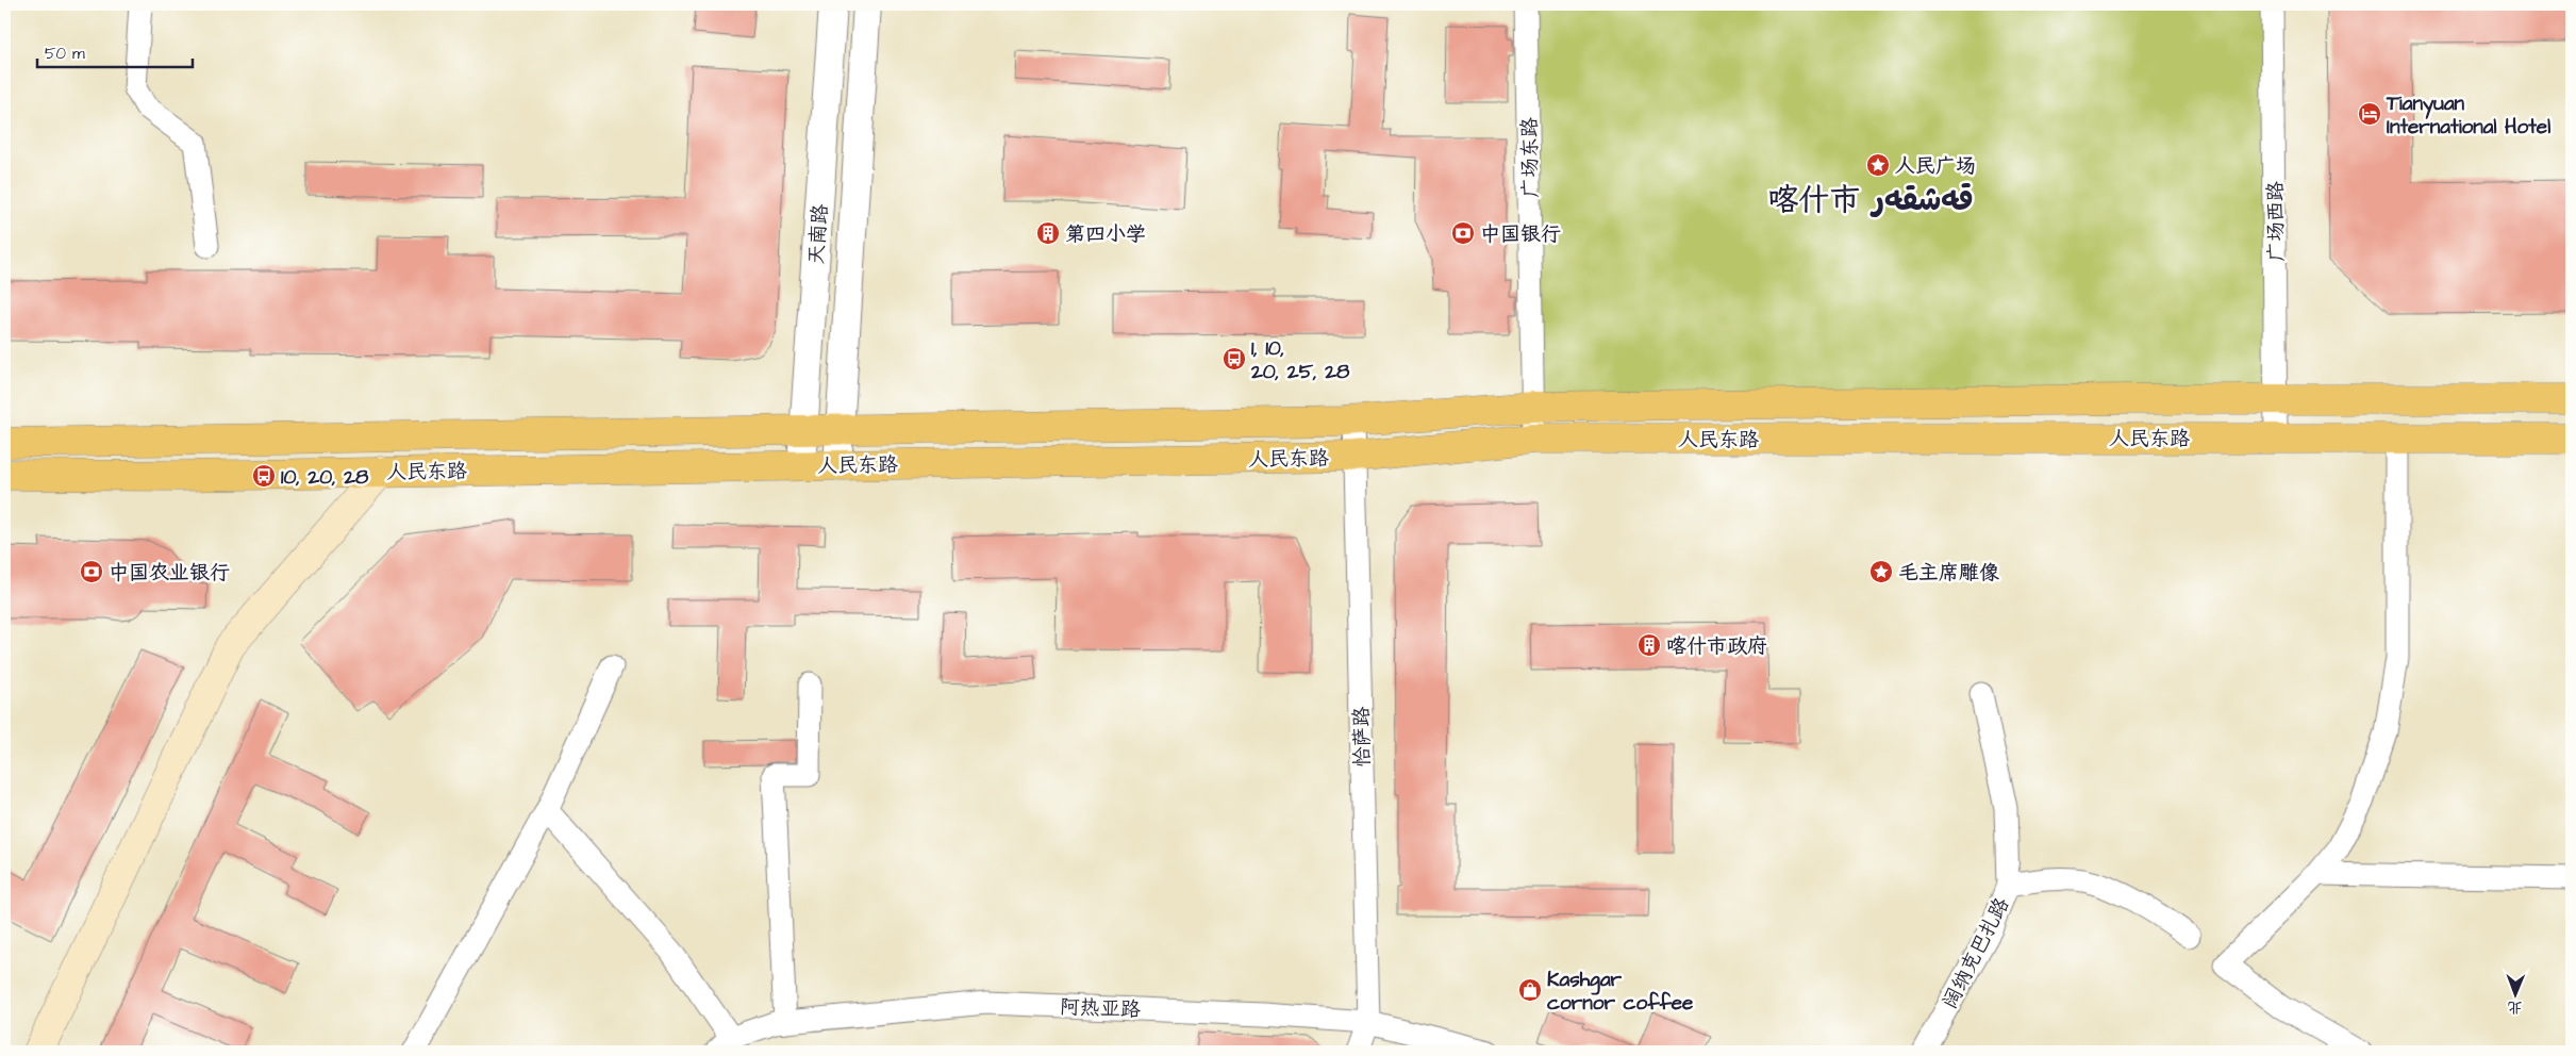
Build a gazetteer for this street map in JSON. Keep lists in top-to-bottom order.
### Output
{
  "streets": {
    "main road": ["人民东路"],
    "street": [
      "广场东路",
      "广场西路",
      "天南路",
      "恰萨路",
      "阔纳克巴扎路",
      "阿热亚路"
    ]
  },
  "crossings": [
    ["广场东路", "人民东路"],
    ["广场西路", "人民东路"],
    ["天南路", "人民东路"],
    ["人民东路", "恰萨路"],
    ["恰萨路", "阿热亚路"]
  ],
  "districts": ["喀什市 قەشقەر"],
  "places": {
    "hotel": ["Tianyuan International Hotel"],
    "place": ["人民广场", "毛主席雕像"],
    "building": ["第四小学", "喀什市政府"],
    "bank": ["中国银行", "中国农业银行"],
    "bus stop": ["1, 10, 20, 25, 28", "10, 20, 28"],
    "shop": ["Kashgar cornor coffee"]
  },
  "scale_bar": "50 m",
  "north": "bottom"
}
